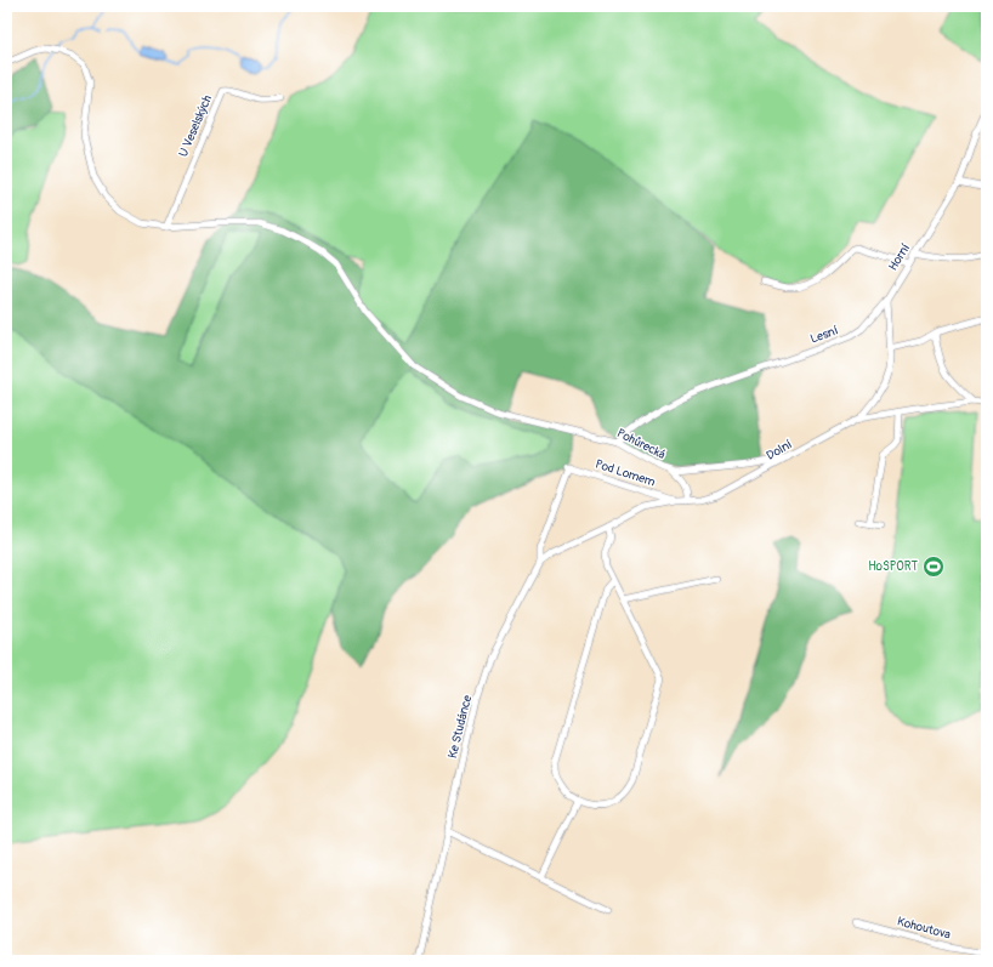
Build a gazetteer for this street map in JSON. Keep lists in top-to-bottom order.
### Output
{
  "streets": {
    "street": [
      "U Veselských",
      "Horní",
      "Lesní",
      "Pohůrecká",
      "Dolní",
      "Pod Lomem",
      "Ke Studánce",
      "Kohoutova"
    ]
  },
  "crossings": [
    ["U Veselských", "Pohůrecká"],
    ["Horní", "Lesní"],
    ["Lesní", "Pohůrecká"],
    ["Pohůrecká", "Dolní"],
    ["Dolní", "Pod Lomem"],
    ["Dolní", "Ke Studánce"],
    ["Pod Lomem", "Ke Studánce"]
  ],
  "places": {
    "sports": ["HoSPORT"]
  }
}
